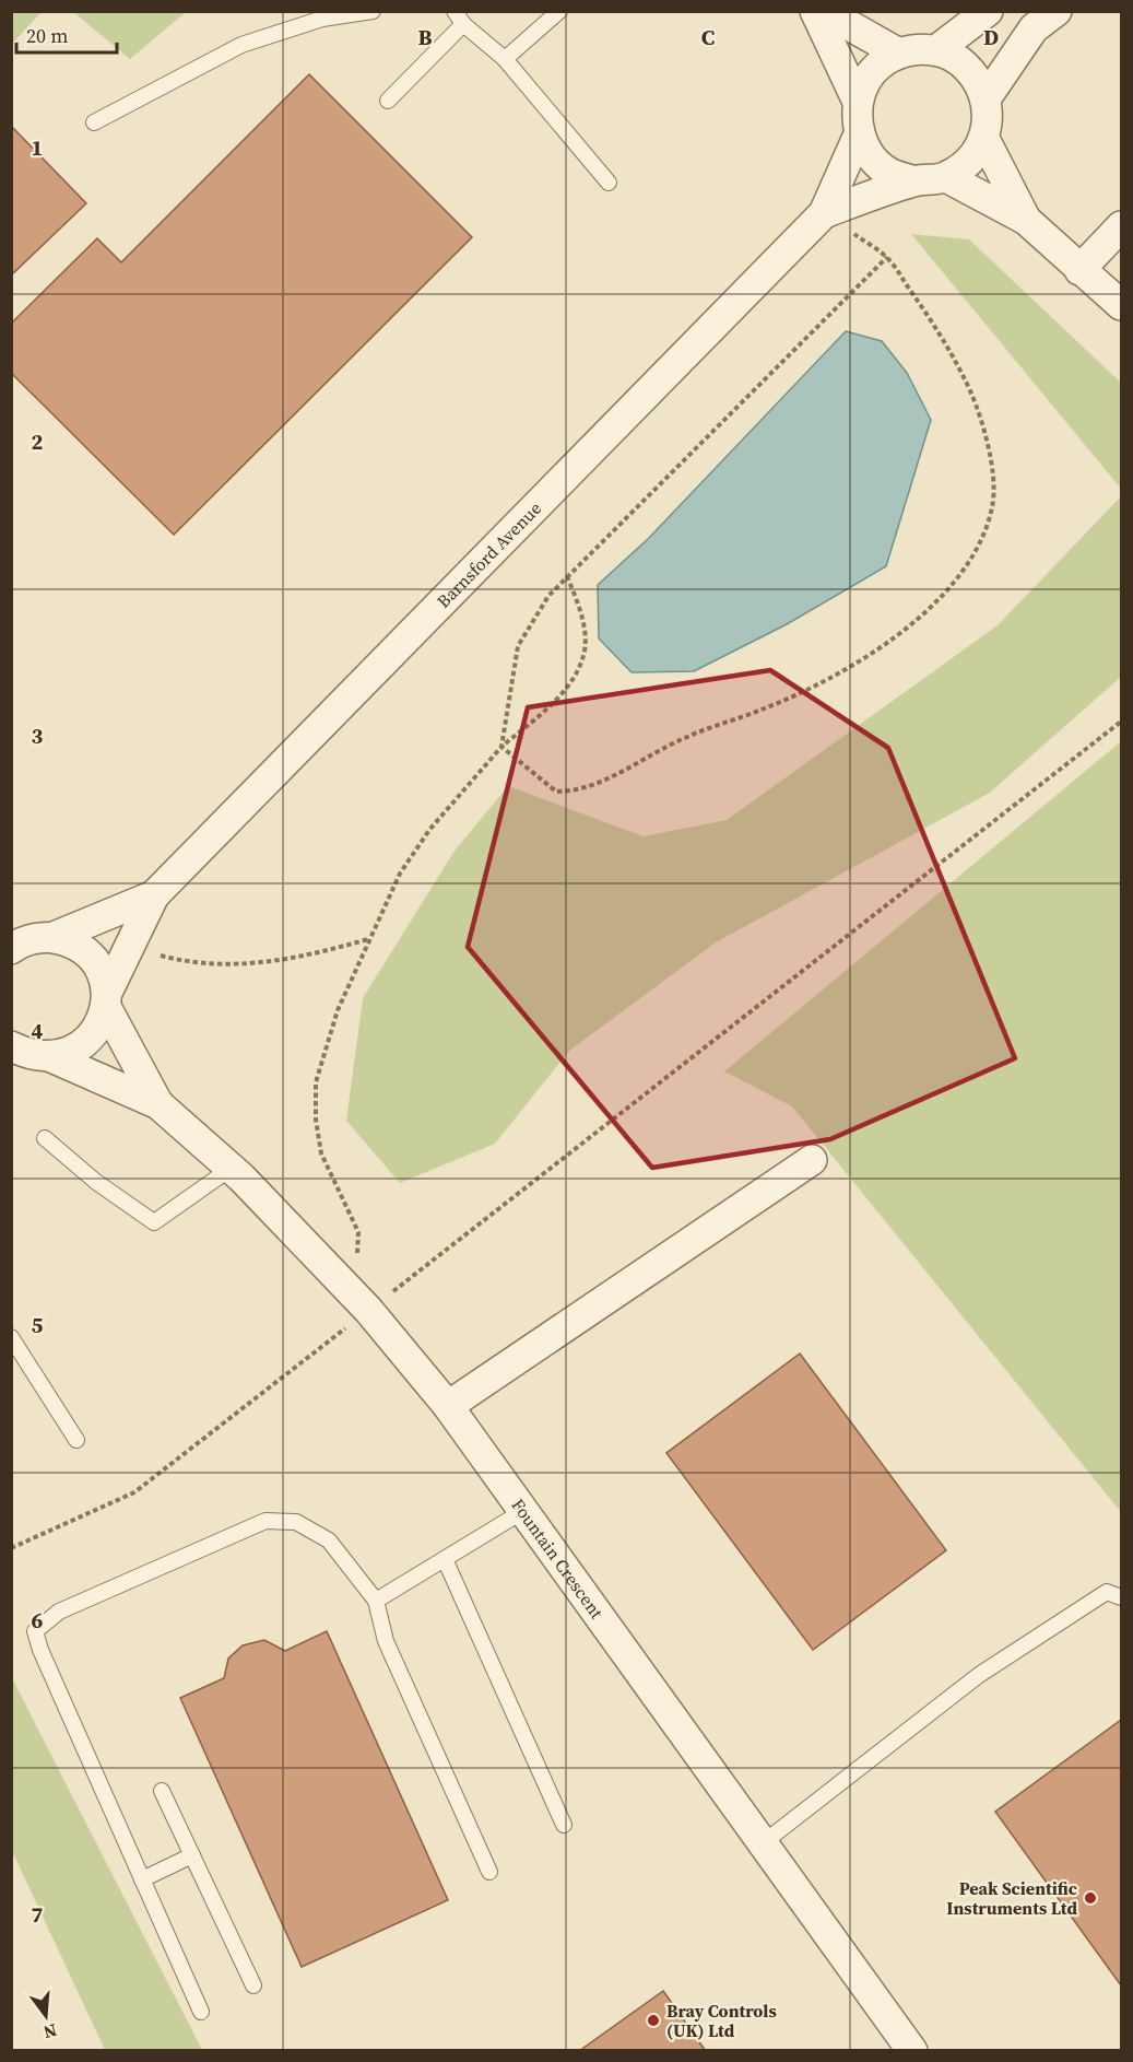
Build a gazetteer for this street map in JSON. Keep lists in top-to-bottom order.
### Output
{
  "streets": {
    "street": ["Barnsford Avenue", "Fountain Crescent"]
  },
  "crossings": [
    ["Barnsford Avenue", "Fountain Crescent"]
  ],
  "places": ["Peak Scientific Instruments Ltd", "Bray Controls (UK) Ltd"],
  "scale_bar": "20 m",
  "north": "bottom",
  "grid": {
    "columns": ["B", "C", "D"],
    "rows": [
      "1",
      "2",
      "3",
      "4",
      "5",
      "6",
      "7"
    ]
  }
}
